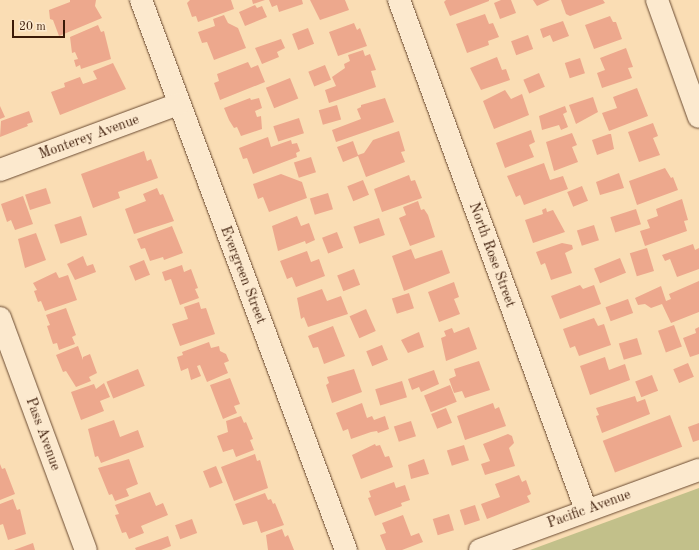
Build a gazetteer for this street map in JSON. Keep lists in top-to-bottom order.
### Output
{
  "streets": {
    "street": [
      "Monterey Avenue",
      "North Rose Street",
      "Evergreen Street",
      "Pass Avenue",
      "Pacific Avenue"
    ]
  },
  "crossings": [
    ["Monterey Avenue", "Evergreen Street"],
    ["North Rose Street", "Pacific Avenue"]
  ],
  "scale_bar": "20 m"
}
